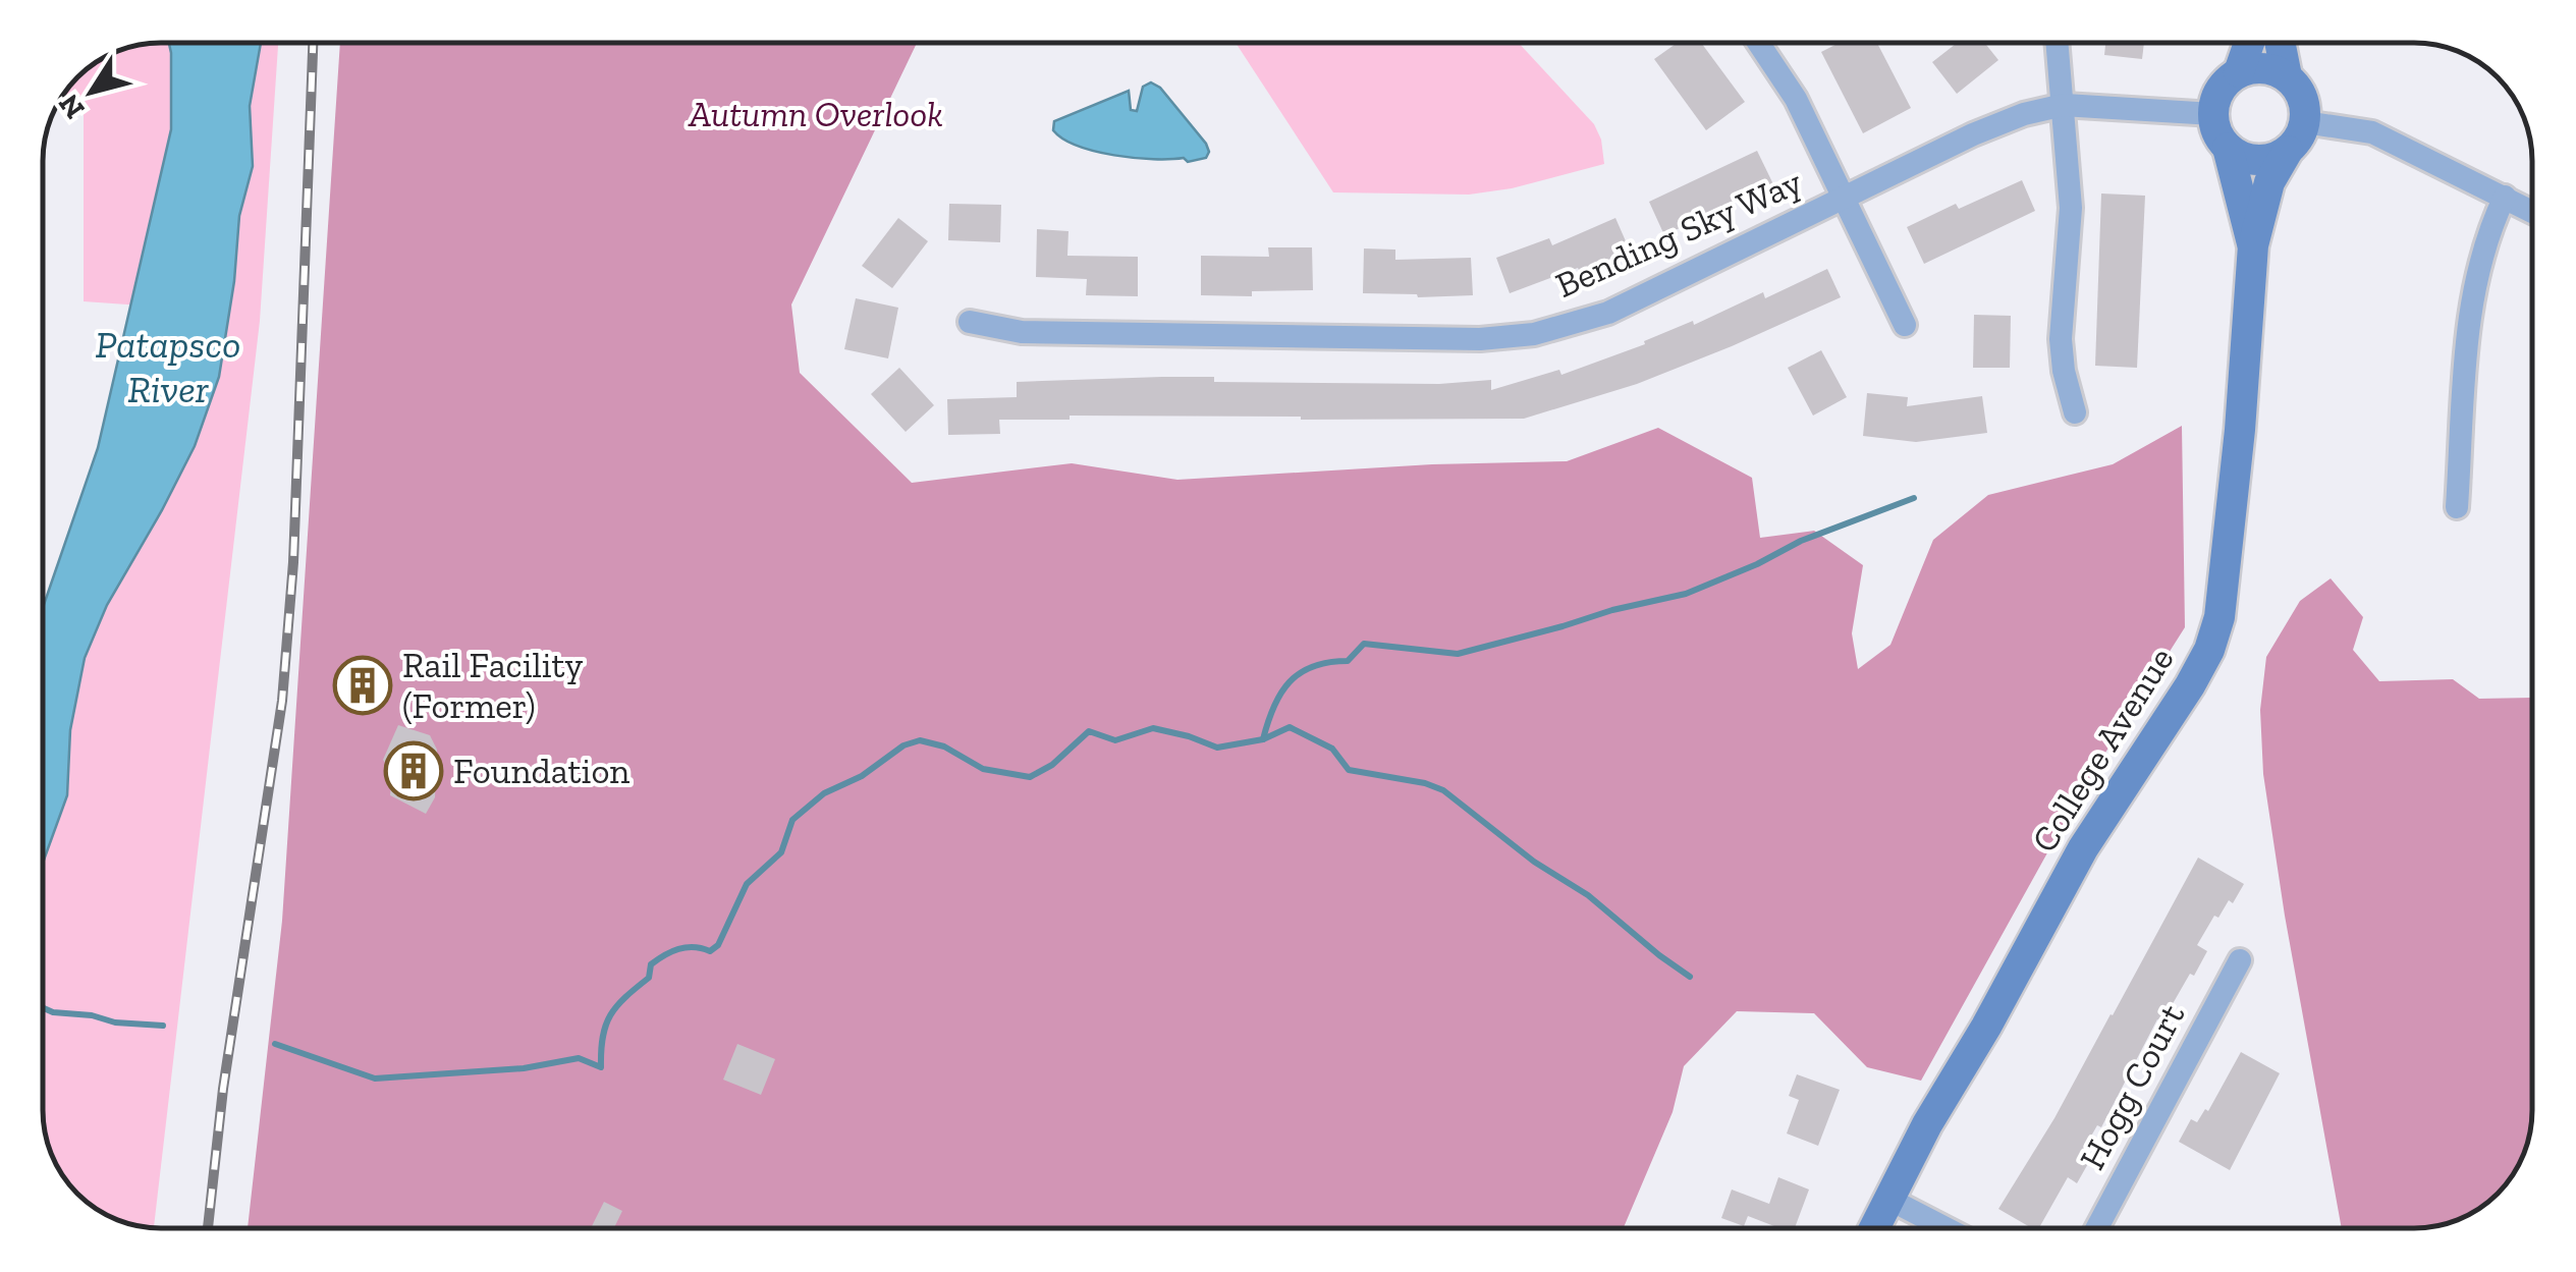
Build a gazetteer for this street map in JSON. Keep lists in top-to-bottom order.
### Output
{
  "streets": {
    "street": ["Bending Sky Way", "College Avenue", "Hogg Court"]
  },
  "crossings": [
    ["Bending Sky Way", "College Avenue"]
  ],
  "water": ["Patapsco River"],
  "parks": ["Autumn Overlook"],
  "places": {
    "building": ["Rail Facility (Former)", "Foundation"]
  },
  "north": "bottom left"
}
